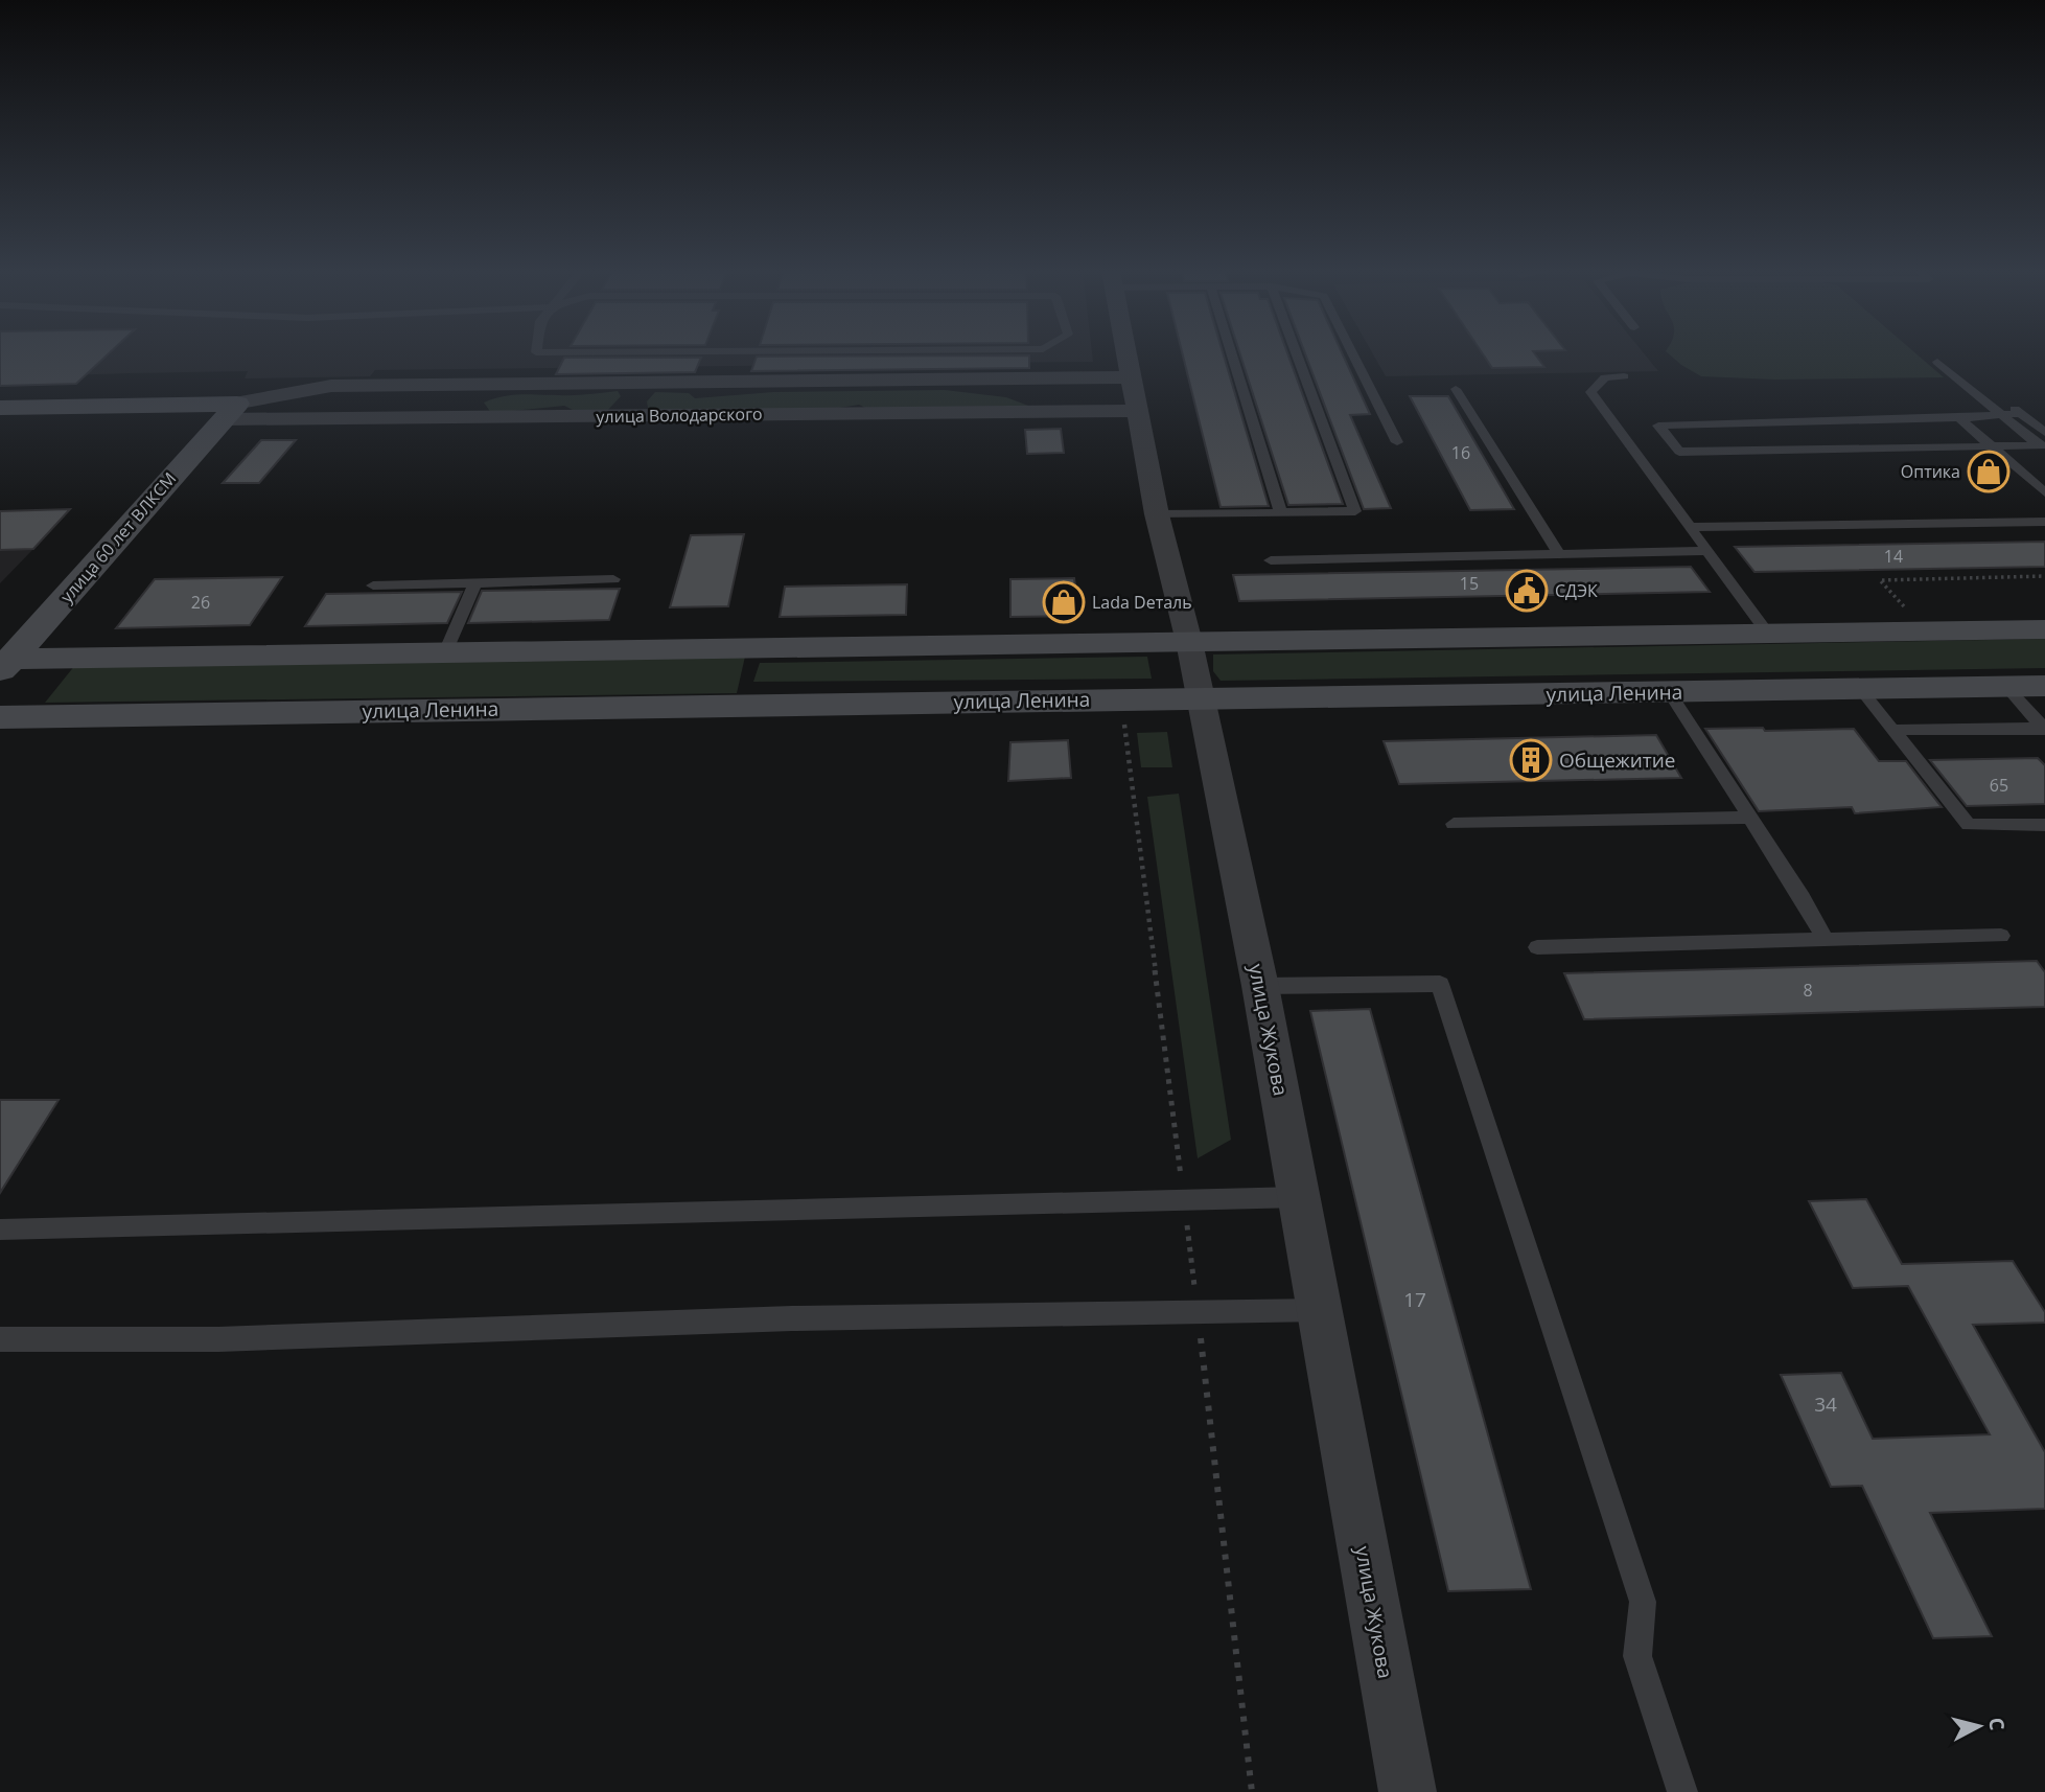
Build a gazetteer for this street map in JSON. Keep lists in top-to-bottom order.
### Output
{
  "streets": {
    "street": [
      "улица Володарского",
      "улица 60 лет ВЛКСМ",
      "улица Ленина",
      "улица Жукова"
    ]
  },
  "crossings": [
    ["улица Володарского", "улица 60 лет ВЛКСМ"],
    ["улица Володарского", "улица Жукова"],
    ["улица Ленина", "улица Жукова"]
  ],
  "places": {
    "shop": ["Оптика", "Lada Dеталь"],
    "public building": ["СДЭК"],
    "building": ["Общежитие"]
  },
  "house_numbers": [
    "16",
    "14",
    "15",
    "26",
    "65",
    "8",
    "17",
    "34"
  ],
  "north": "right"
}
